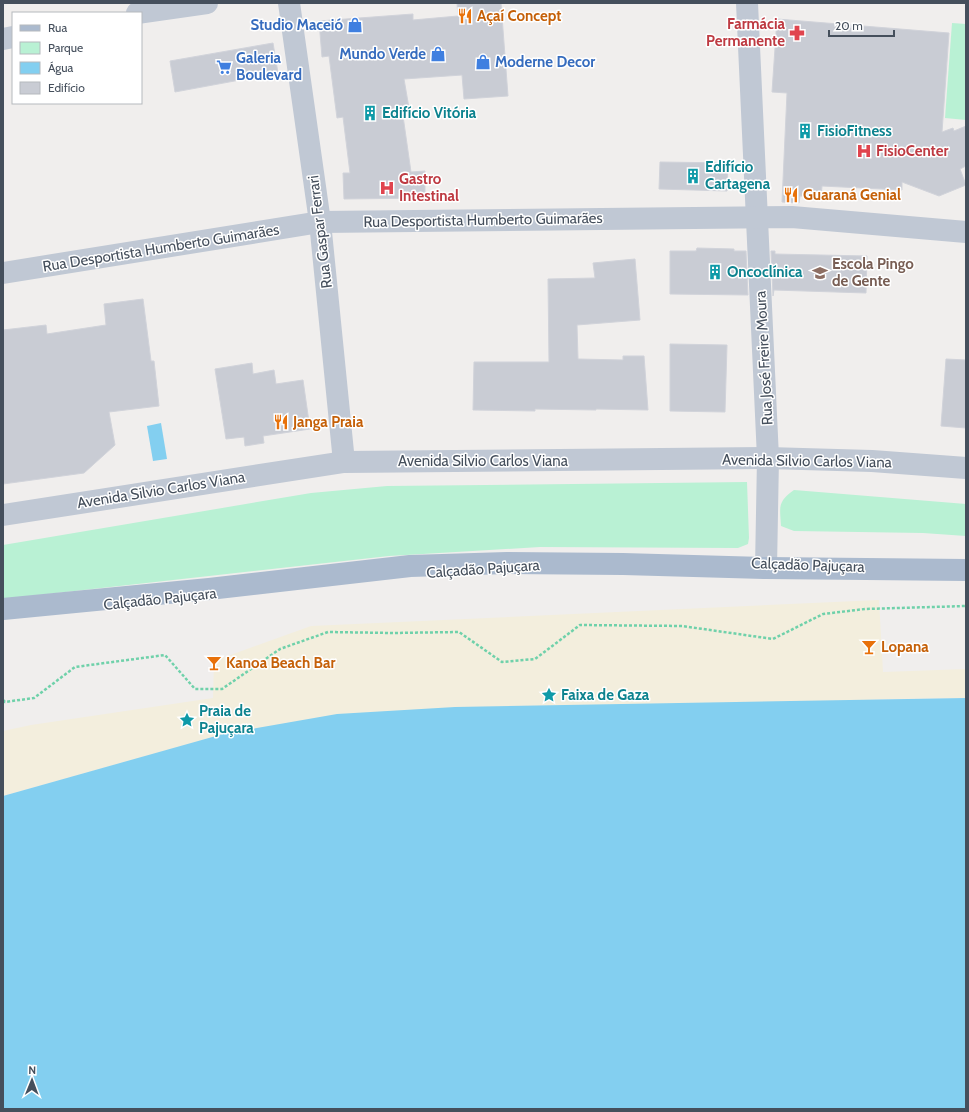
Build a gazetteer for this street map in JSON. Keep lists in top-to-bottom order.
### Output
{
  "streets": {
    "street": [
      "Rua Desportista Humberto Guimarães",
      "Rua Gaspar Ferrari",
      "Rua José Freire Moura",
      "Avenida Silvio Carlos Viana"
    ]
  },
  "crossings": [
    ["Rua Desportista Humberto Guimarães", "Rua Gaspar Ferrari"],
    ["Rua Desportista Humberto Guimarães", "Rua José Freire Moura"],
    ["Rua Gaspar Ferrari", "Avenida Silvio Carlos Viana"],
    ["Rua José Freire Moura", "Avenida Silvio Carlos Viana"]
  ],
  "places": {
    "restaurant": ["Açaí Concept", "Guaraná Genial", "Janga Praia"],
    "shop": ["Studio Maceió", "Mundo Verde", "Moderne Decor"],
    "pharmacy": ["Farmácia Permanente"],
    "supermarket": ["Galeria Boulevard"],
    "building": [
      "Edifício Vitória",
      "FisioFitness",
      "Edifício Cartagena",
      "Oncoclínica"
    ],
    "hospital": ["FisioCenter", "Gastro Intestinal"],
    "school or university": ["Escola Pingo de Gente"],
    "bar": ["Lopana", "Kanoa Beach Bar"],
    "place": ["Faixa de Gaza", "Praia de Pajuçara"]
  },
  "legend": [
    "Rua",
    "Parque",
    "Água",
    "Edifício"
  ],
  "scale_bar": "20 m",
  "north": "top"
}
